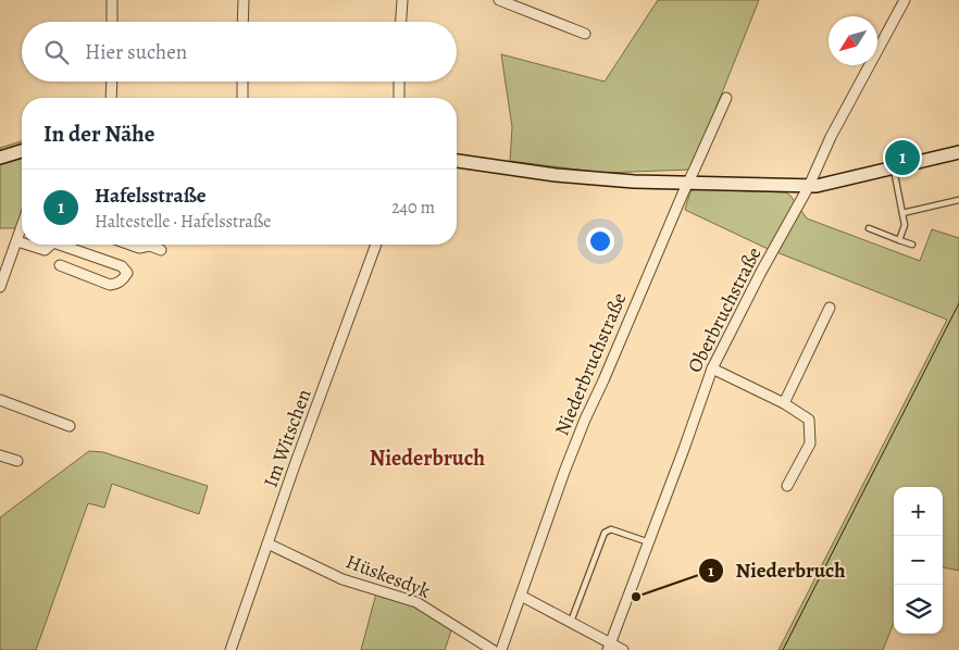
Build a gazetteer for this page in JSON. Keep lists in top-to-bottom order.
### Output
{
  "streets": {
    "street": [
      "Oberbruchstraße",
      "Niederbruchstraße",
      "Im Witschen",
      "Hüskesdyk"
    ]
  },
  "crossings": [
    ["Im Witschen", "Hüskesdyk"]
  ],
  "districts": ["Niederbruch"],
  "places": ["Niederbruch"],
  "north": "bottom left",
  "page": {
    "search": "Hier suchen",
    "heading": "In der Nähe",
    "pins": "1",
    "list": [
      {
        "mark": "1",
        "name": "Hafelsstraße",
        "note": "Haltestelle · Hafelsstraße",
        "value": "240 m"
      }
    ],
    "map_buttons": ["+", "−"]
  }
}
